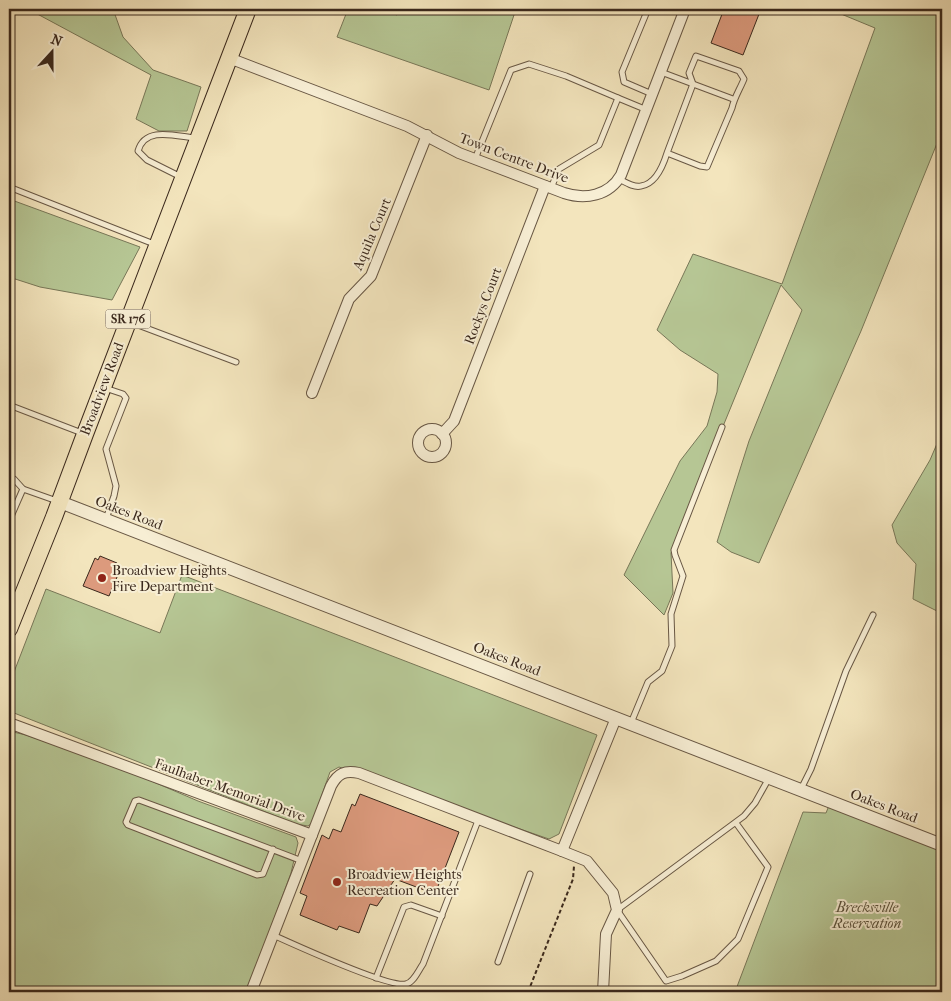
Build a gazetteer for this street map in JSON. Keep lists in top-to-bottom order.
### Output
{
  "streets": {
    "main road": ["SR 176", "Broadview Road"],
    "street": [
      "Town Centre Drive",
      "Aquila Court",
      "Rockys Court",
      "Oakes Road",
      "Faulhaber Memorial Drive"
    ]
  },
  "crossings": [
    ["Town Centre Drive", "Aquila Court"],
    ["Town Centre Drive", "Rockys Court"],
    ["Town Centre Drive", "Broadview Road"],
    ["Broadview Road", "Oakes Road"]
  ],
  "parks": ["Brecksville Reservation"],
  "places": ["Broadview Heights Fire Department", "Broadview Heights Recreation Center"],
  "north": "top"
}
